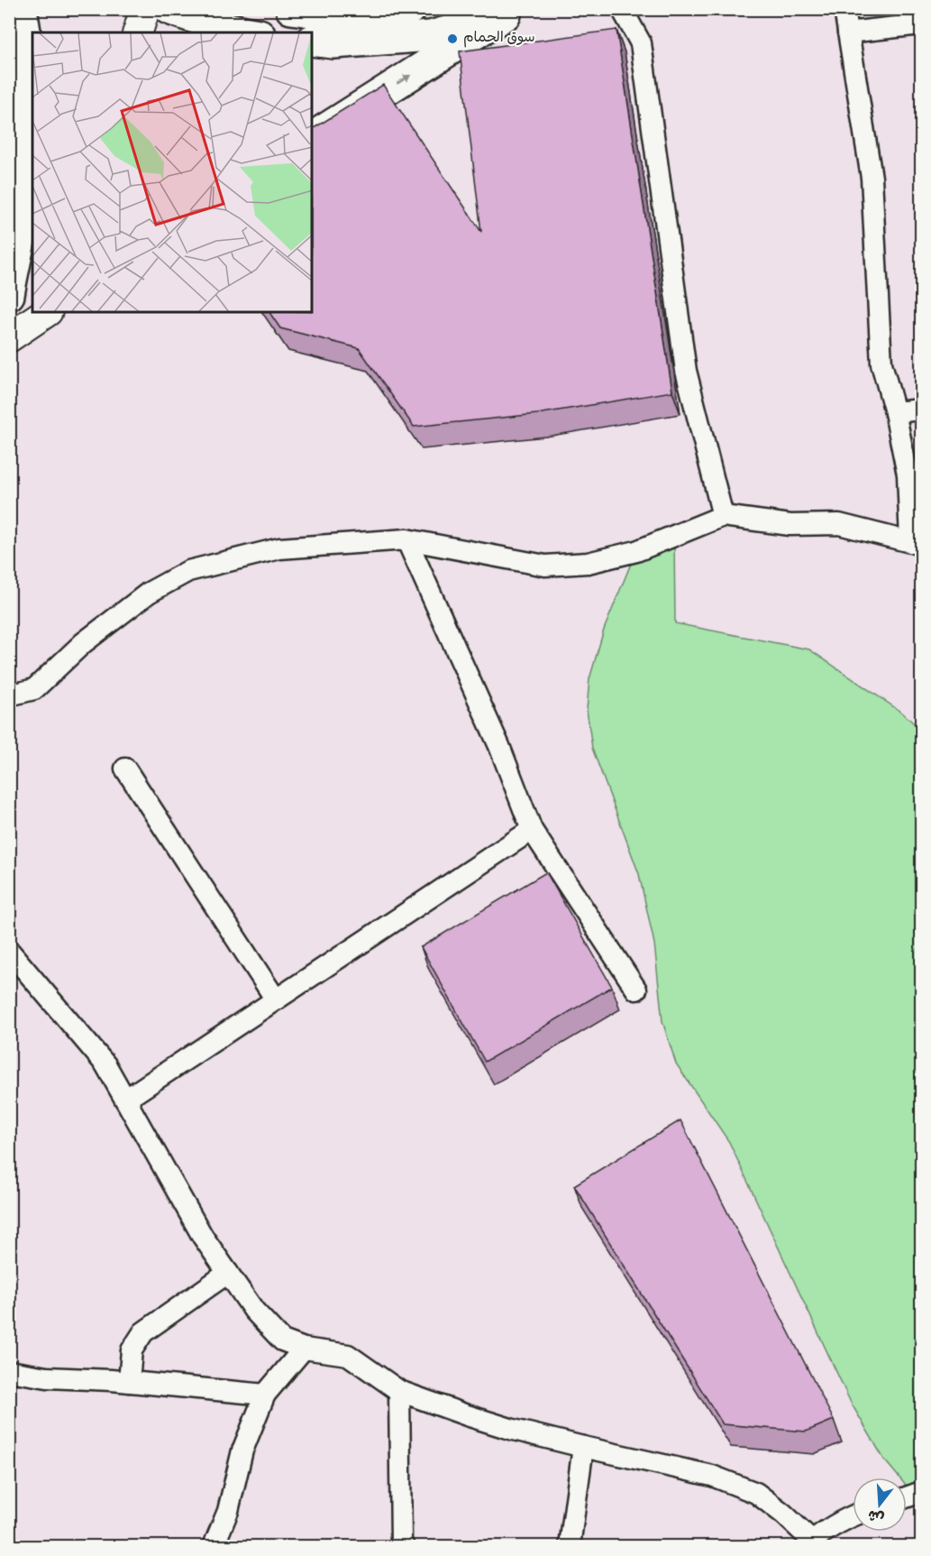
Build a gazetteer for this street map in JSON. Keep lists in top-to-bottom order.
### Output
{
  "places": ["سوق الحمام"],
  "north": "bottom"
}
